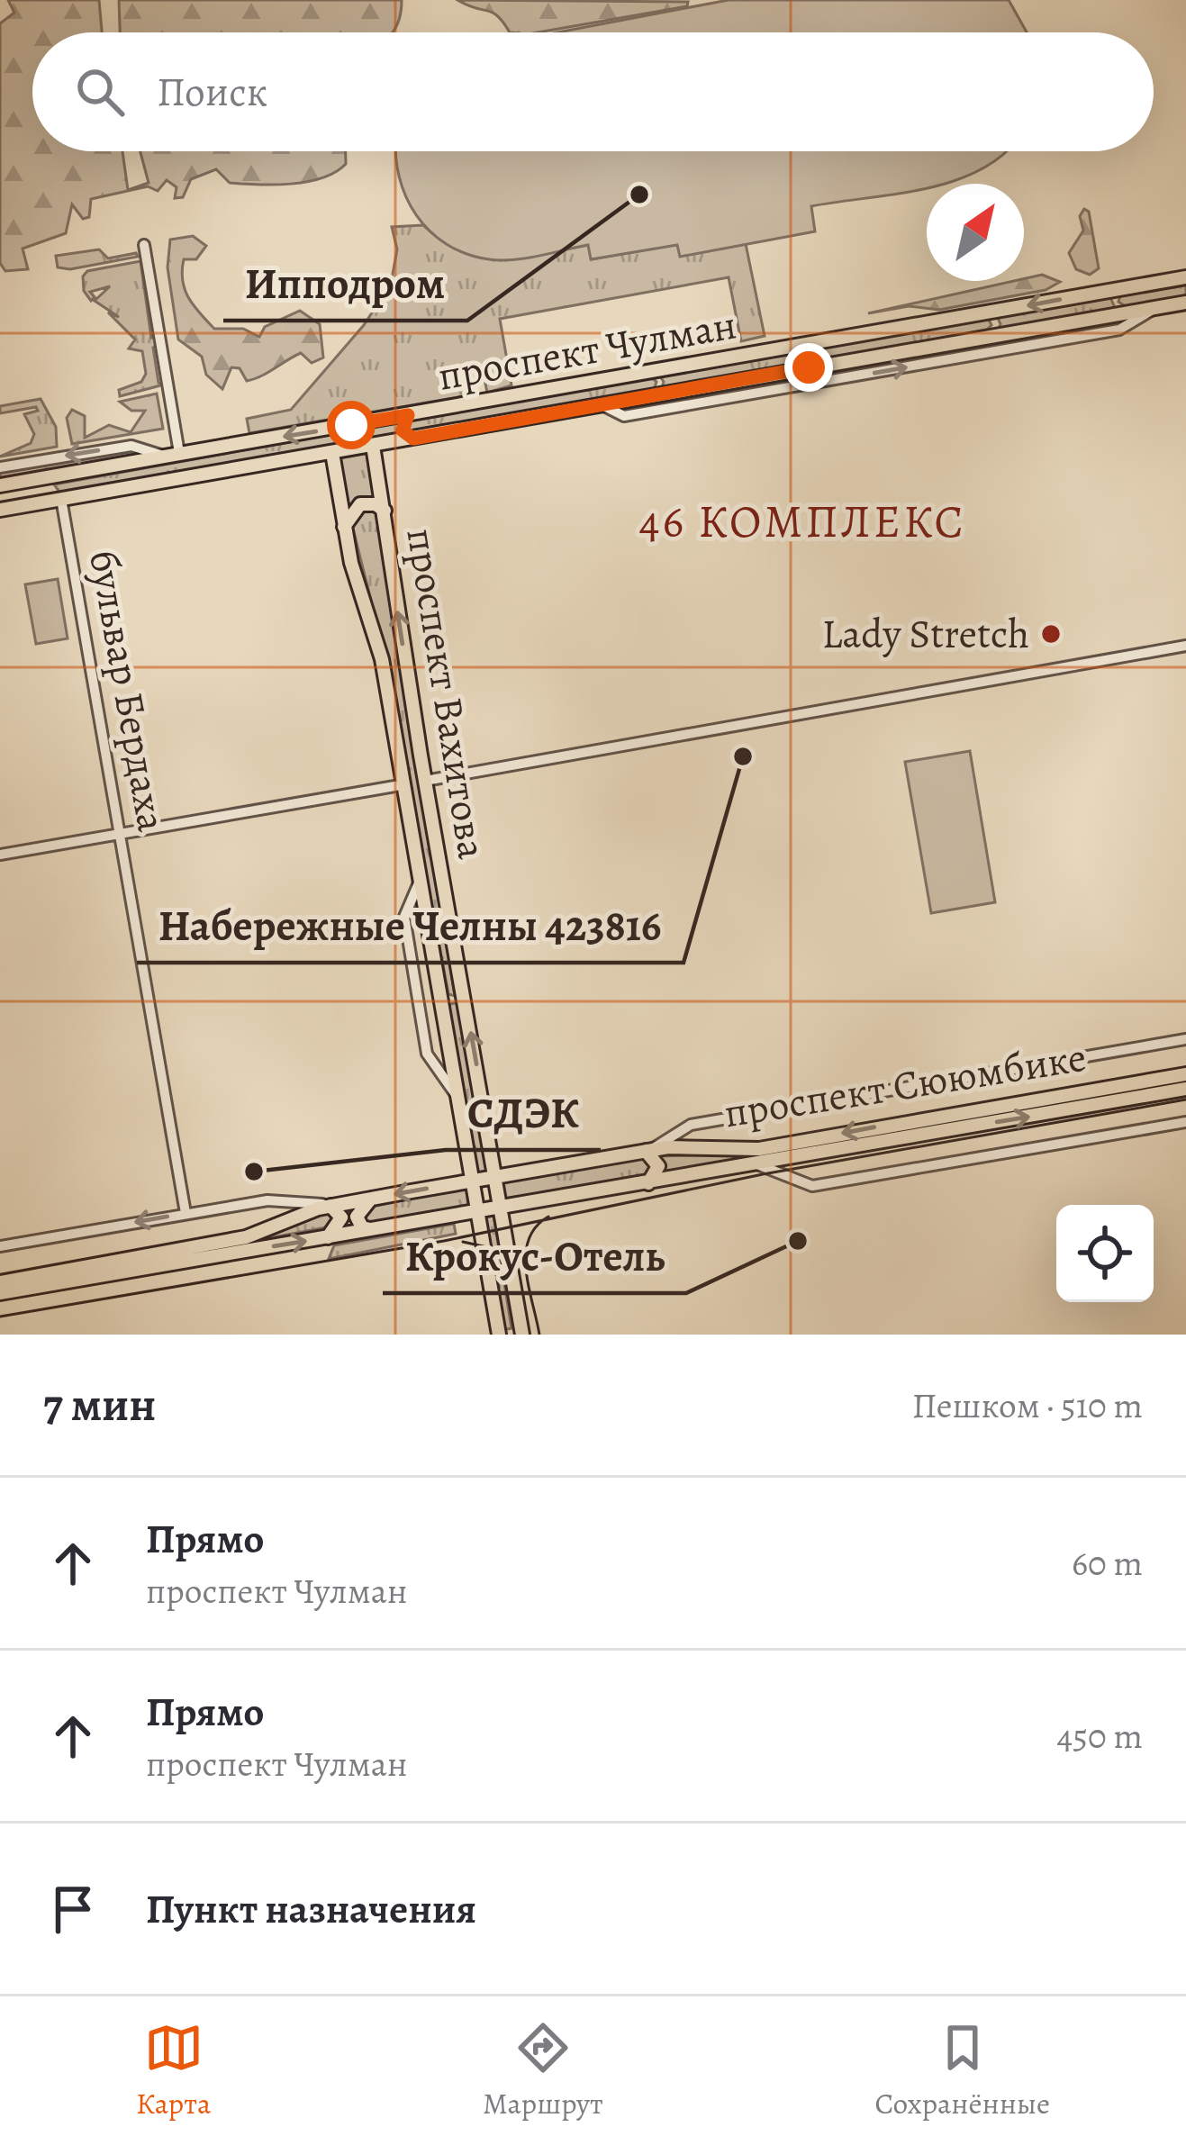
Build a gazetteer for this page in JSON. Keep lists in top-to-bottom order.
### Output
{
  "streets": {
    "main road": ["проспект Чулман", "проспект Вахитова", "проспект Сююмбике"],
    "street": ["бульвар Бердаха"]
  },
  "crossings": [
    ["проспект Чулман", "бульвар Бердаха"],
    ["проспект Чулман", "проспект Вахитова"],
    ["проспект Вахитова", "проспект Сююмбике"]
  ],
  "districts": ["46 КОМПЛЕКС"],
  "places": [
    "Ипподром",
    "Lady Stretch",
    "Набережные Челны 423816",
    "СДЭК",
    "Крокус-Отель"
  ],
  "north": "top right",
  "page": {
    "search": "Поиск",
    "heading": ["7 мин", "Пешком · 510 m"],
    "list": [
      ["Прямо", "проспект Чулман", "60 m"],
      ["Прямо", "проспект Чулман", "450 m"],
      "Пункт назначения"
    ],
    "nav": ["Карта", "Маршрут", "Сохранённые"]
  }
}
